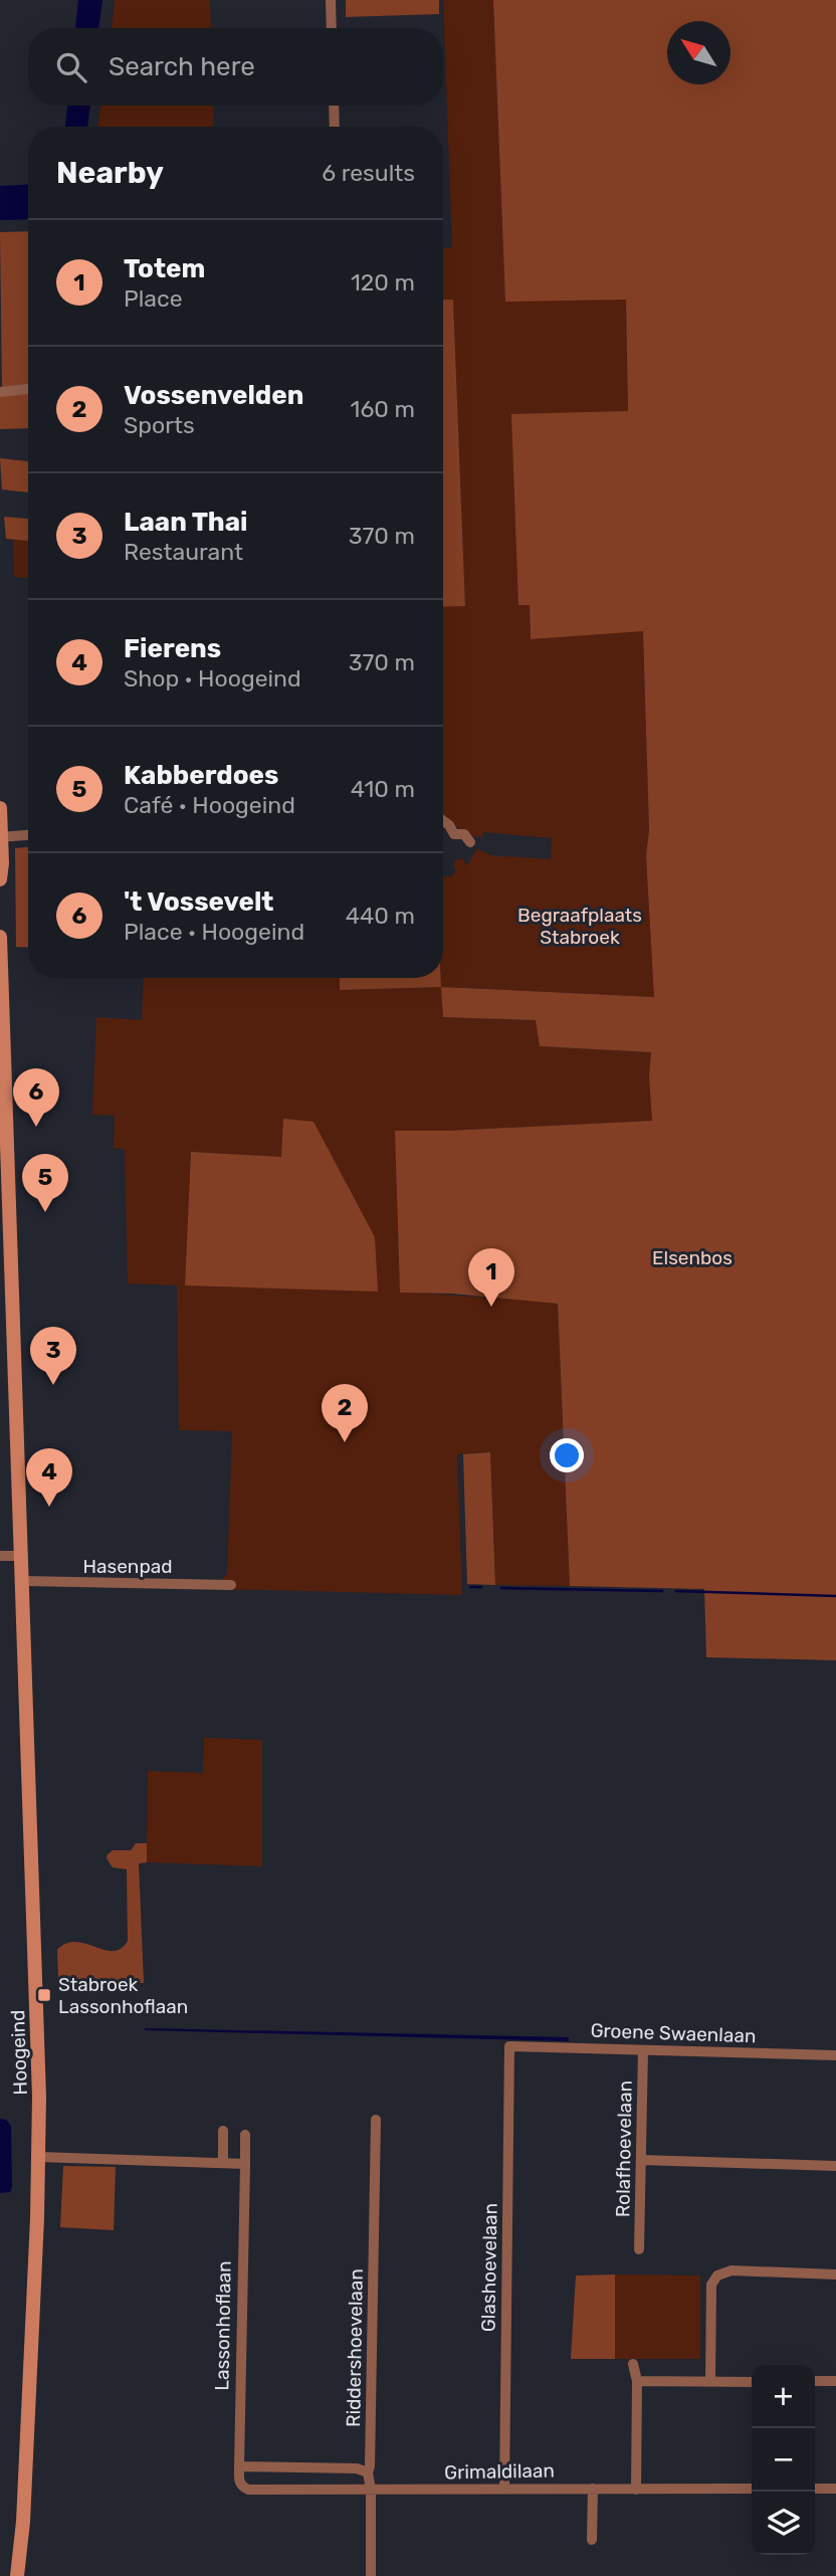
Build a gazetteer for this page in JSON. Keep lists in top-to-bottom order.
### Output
{
  "streets": {
    "main road": ["Hoogeind"],
    "street": [
      "Hasenpad",
      "Groene Swaenlaan",
      "Rolafhoevelaan",
      "Glashoevelaan",
      "Lassonhoflaan",
      "Riddershoevelaan",
      "Grimaldilaan"
    ]
  },
  "crossings": [
    ["Hasenpad", "Hoogeind"],
    ["Groene Swaenlaan", "Rolafhoevelaan"],
    ["Groene Swaenlaan", "Glashoevelaan"],
    ["Glashoevelaan", "Grimaldilaan"],
    ["Lassonhoflaan", "Grimaldilaan"],
    ["Riddershoevelaan", "Grimaldilaan"]
  ],
  "parks": ["Begraafplaats Stabroek", "Elsenbos"],
  "places": {
    "transit": ["Stabroek Lassonhoflaan"]
  },
  "north": "top left",
  "page": {
    "search": "Search here",
    "heading": ["Nearby", "6 results"],
    "list": [
      {
        "mark": "1",
        "name": "Totem",
        "note": "Place",
        "value": "120 m"
      },
      {
        "mark": "2",
        "name": "Vossenvelden",
        "note": "Sports",
        "value": "160 m"
      },
      {
        "mark": "3",
        "name": "Laan Thai",
        "note": "Restaurant",
        "value": "370 m"
      },
      {
        "mark": "4",
        "name": "Fierens",
        "note": "Shop · Hoogeind",
        "value": "370 m"
      },
      {
        "mark": "5",
        "name": "Kabberdoes",
        "note": "Café · Hoogeind",
        "value": "410 m"
      },
      {
        "mark": "6",
        "name": "'t Vossevelt",
        "note": "Place · Hoogeind",
        "value": "440 m"
      }
    ],
    "pins": [
      "6",
      "5",
      "1",
      "3",
      "2",
      "4"
    ],
    "map_buttons": ["+", "−"]
  }
}
